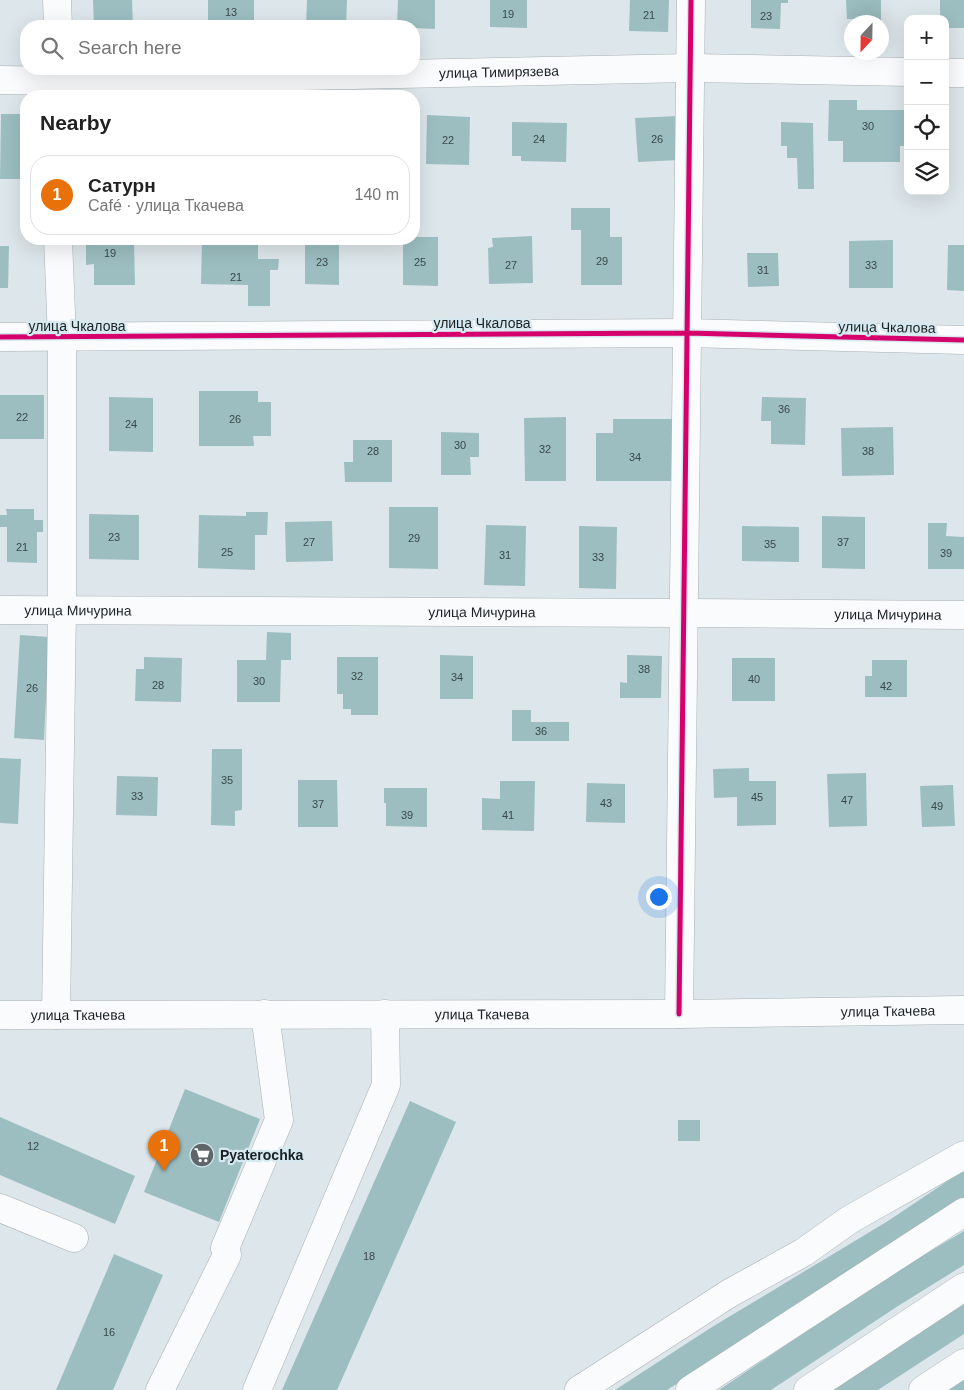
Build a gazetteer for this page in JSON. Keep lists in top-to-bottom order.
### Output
{
  "streets": {
    "street": [
      "улица Тимирязева",
      "улица Чкалова",
      "улица Мичурина",
      "улица Ткачева"
    ]
  },
  "places": {
    "supermarket": ["Pyaterochka"]
  },
  "house_numbers": [
    "13",
    "19",
    "21",
    "23",
    "30",
    "24",
    "26",
    "22",
    "19",
    "29",
    "23",
    "25",
    "27",
    "33",
    "31",
    "21",
    "36",
    "22",
    "26",
    "24",
    "30",
    "32",
    "28",
    "38",
    "34",
    "23",
    "29",
    "27",
    "37",
    "35",
    "21",
    "25",
    "39",
    "31",
    "33",
    "38",
    "32",
    "34",
    "40",
    "30",
    "28",
    "42",
    "26",
    "36",
    "35",
    "33",
    "45",
    "47",
    "43",
    "37",
    "49",
    "39",
    "41",
    "12",
    "18",
    "16"
  ],
  "north": "bottom",
  "page": {
    "map_buttons": ["+", "−"],
    "search": "Search here",
    "heading": "Nearby",
    "list": [
      {
        "mark": "1",
        "name": "Сатурн",
        "note": "Café · улица Ткачева",
        "value": "140 m"
      }
    ],
    "pins": "1"
  }
}
